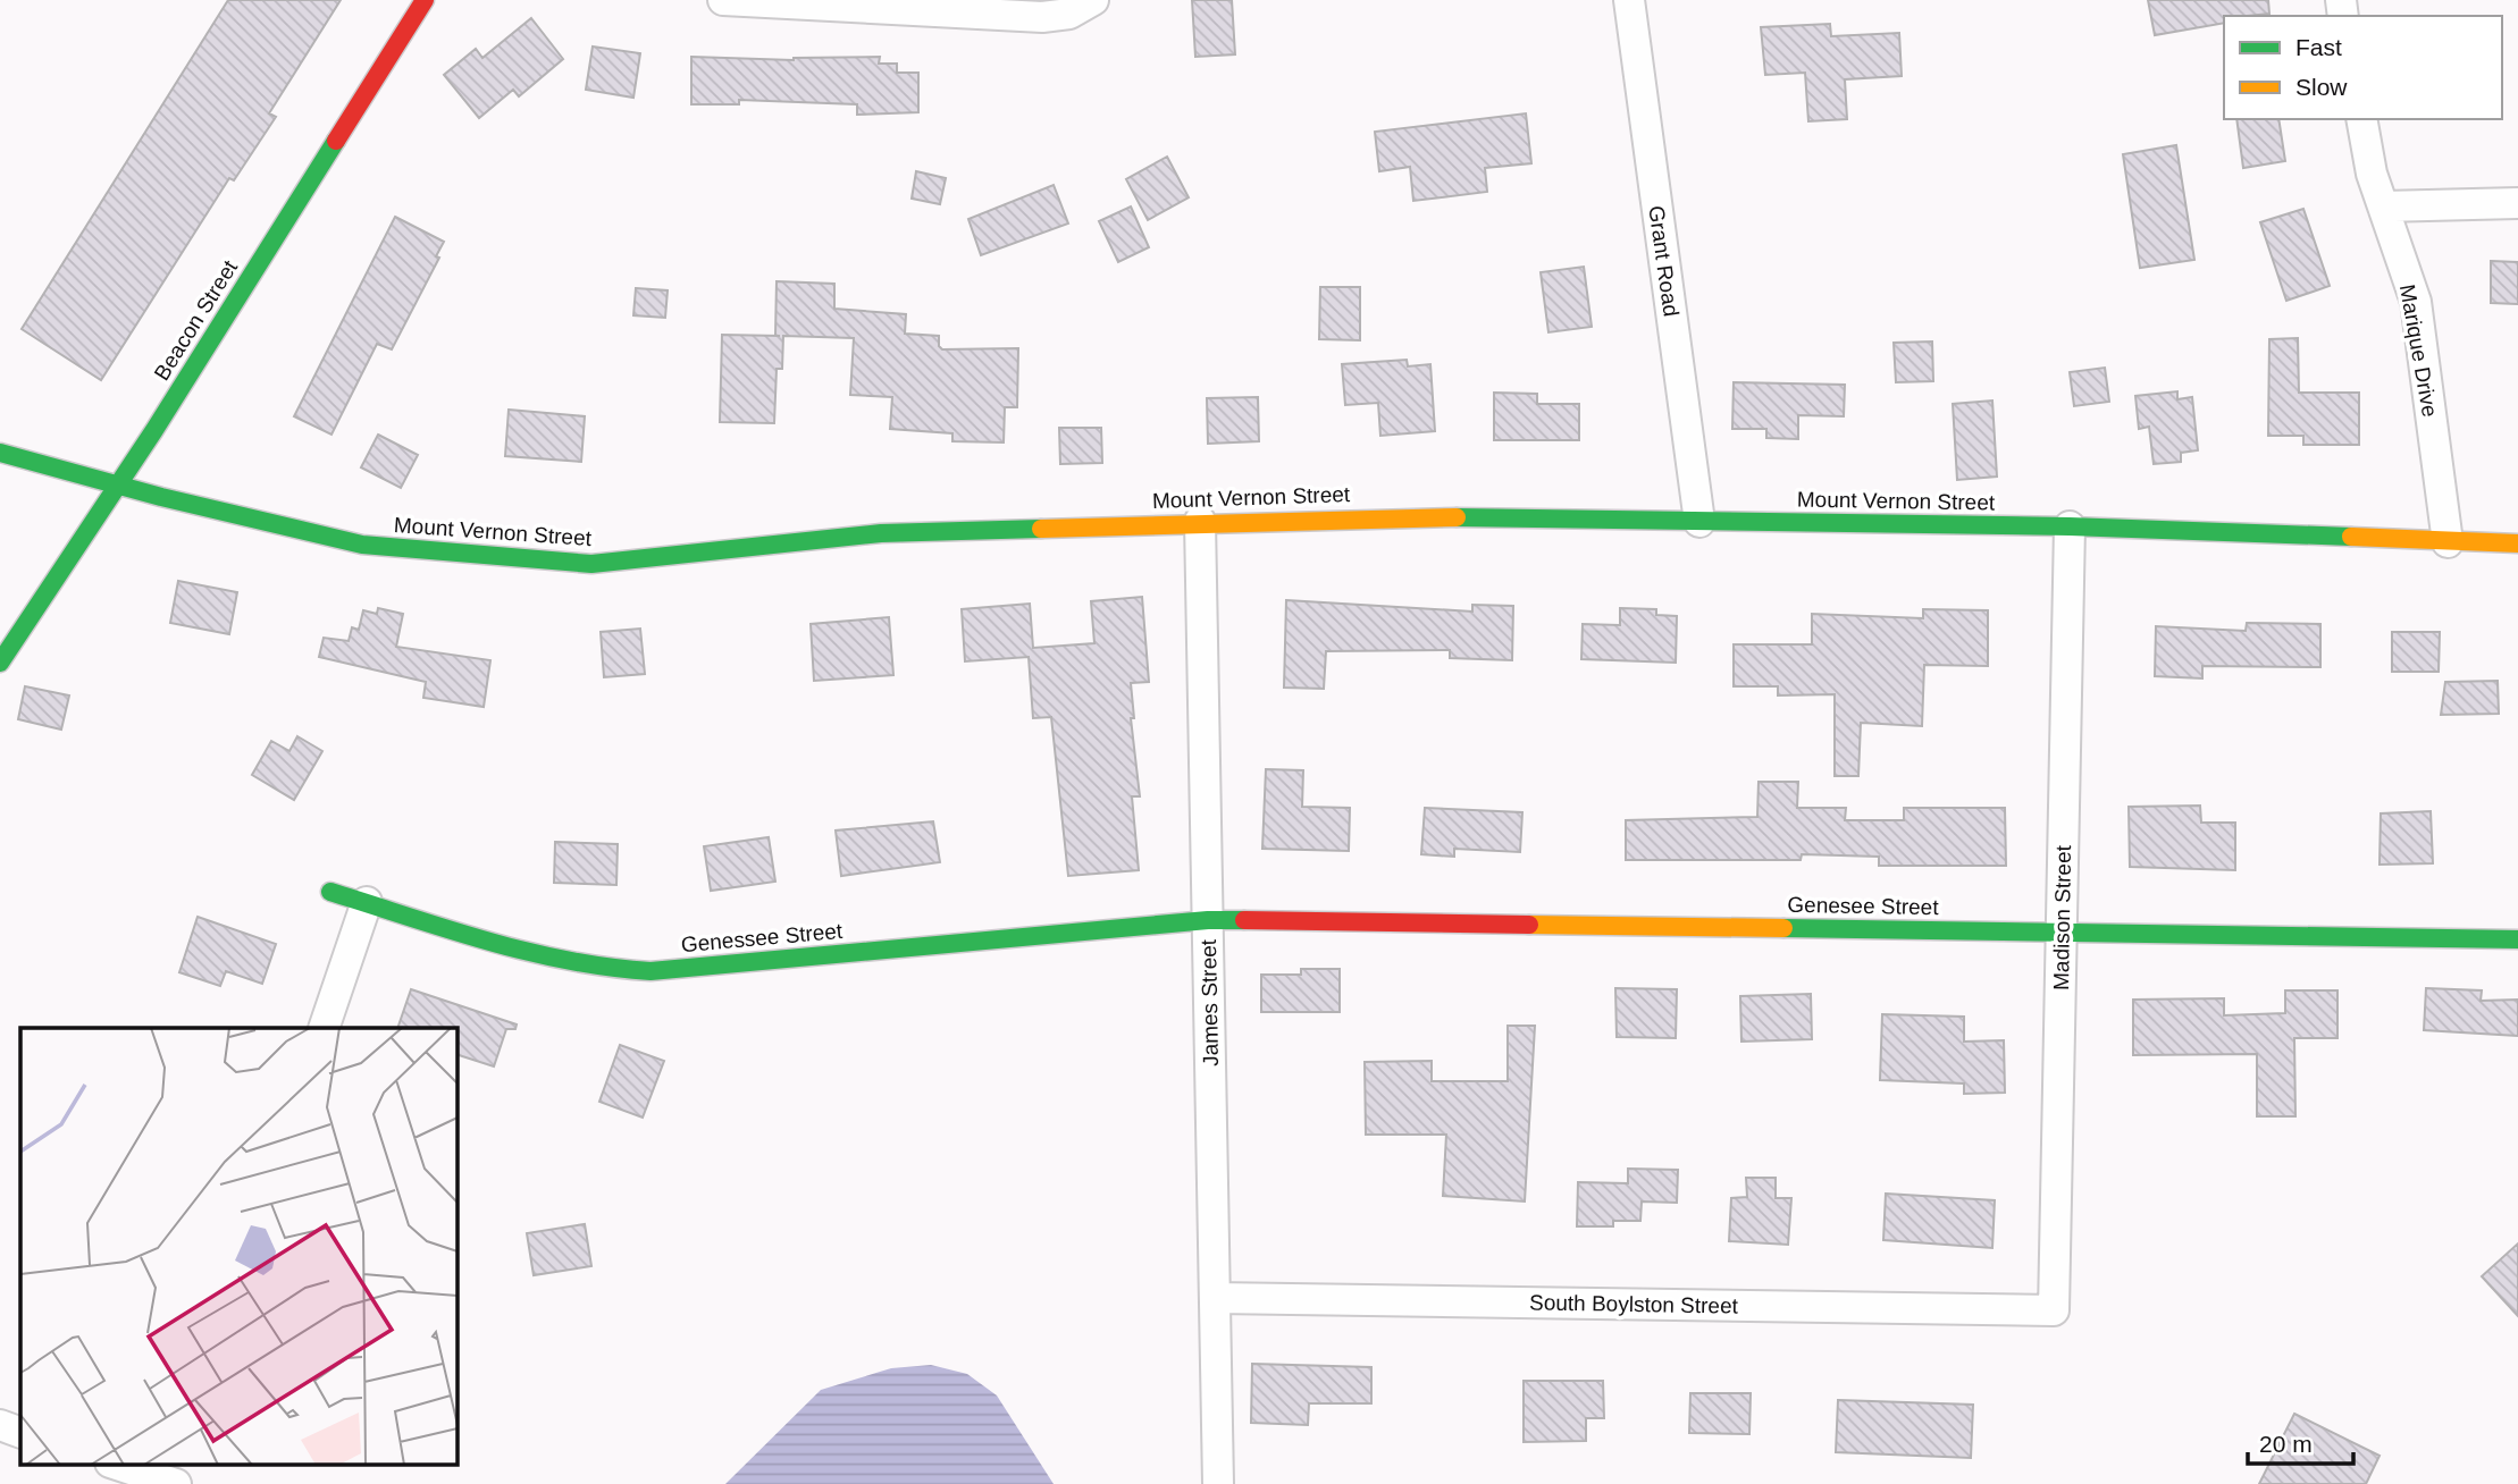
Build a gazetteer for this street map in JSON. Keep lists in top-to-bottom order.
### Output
{
  "streets": {
    "main road": [
      "Beacon Street",
      "Mount Vernon Street",
      "Genesee Street",
      "Genessee Street"
    ],
    "street": [
      "Grant Road",
      "Marique Drive",
      "Madison Street",
      "James Street",
      "South Boylston Street"
    ]
  },
  "crossings": [
    ["Grant Road", "Mount Vernon Street"],
    ["Beacon Street", "Mount Vernon Street"],
    ["Marique Drive", "Mount Vernon Street"],
    ["Mount Vernon Street", "Madison Street"],
    ["Mount Vernon Street", "James Street"],
    ["Genesee Street", "Madison Street"],
    ["Genesee Street", "Genessee Street"],
    ["Genesee Street", "James Street"],
    ["Madison Street", "South Boylston Street"],
    ["Genessee Street", "James Street"],
    ["James Street", "South Boylston Street"]
  ],
  "legend": ["Fast", "Slow"],
  "scale_bar": "20 m"
}
